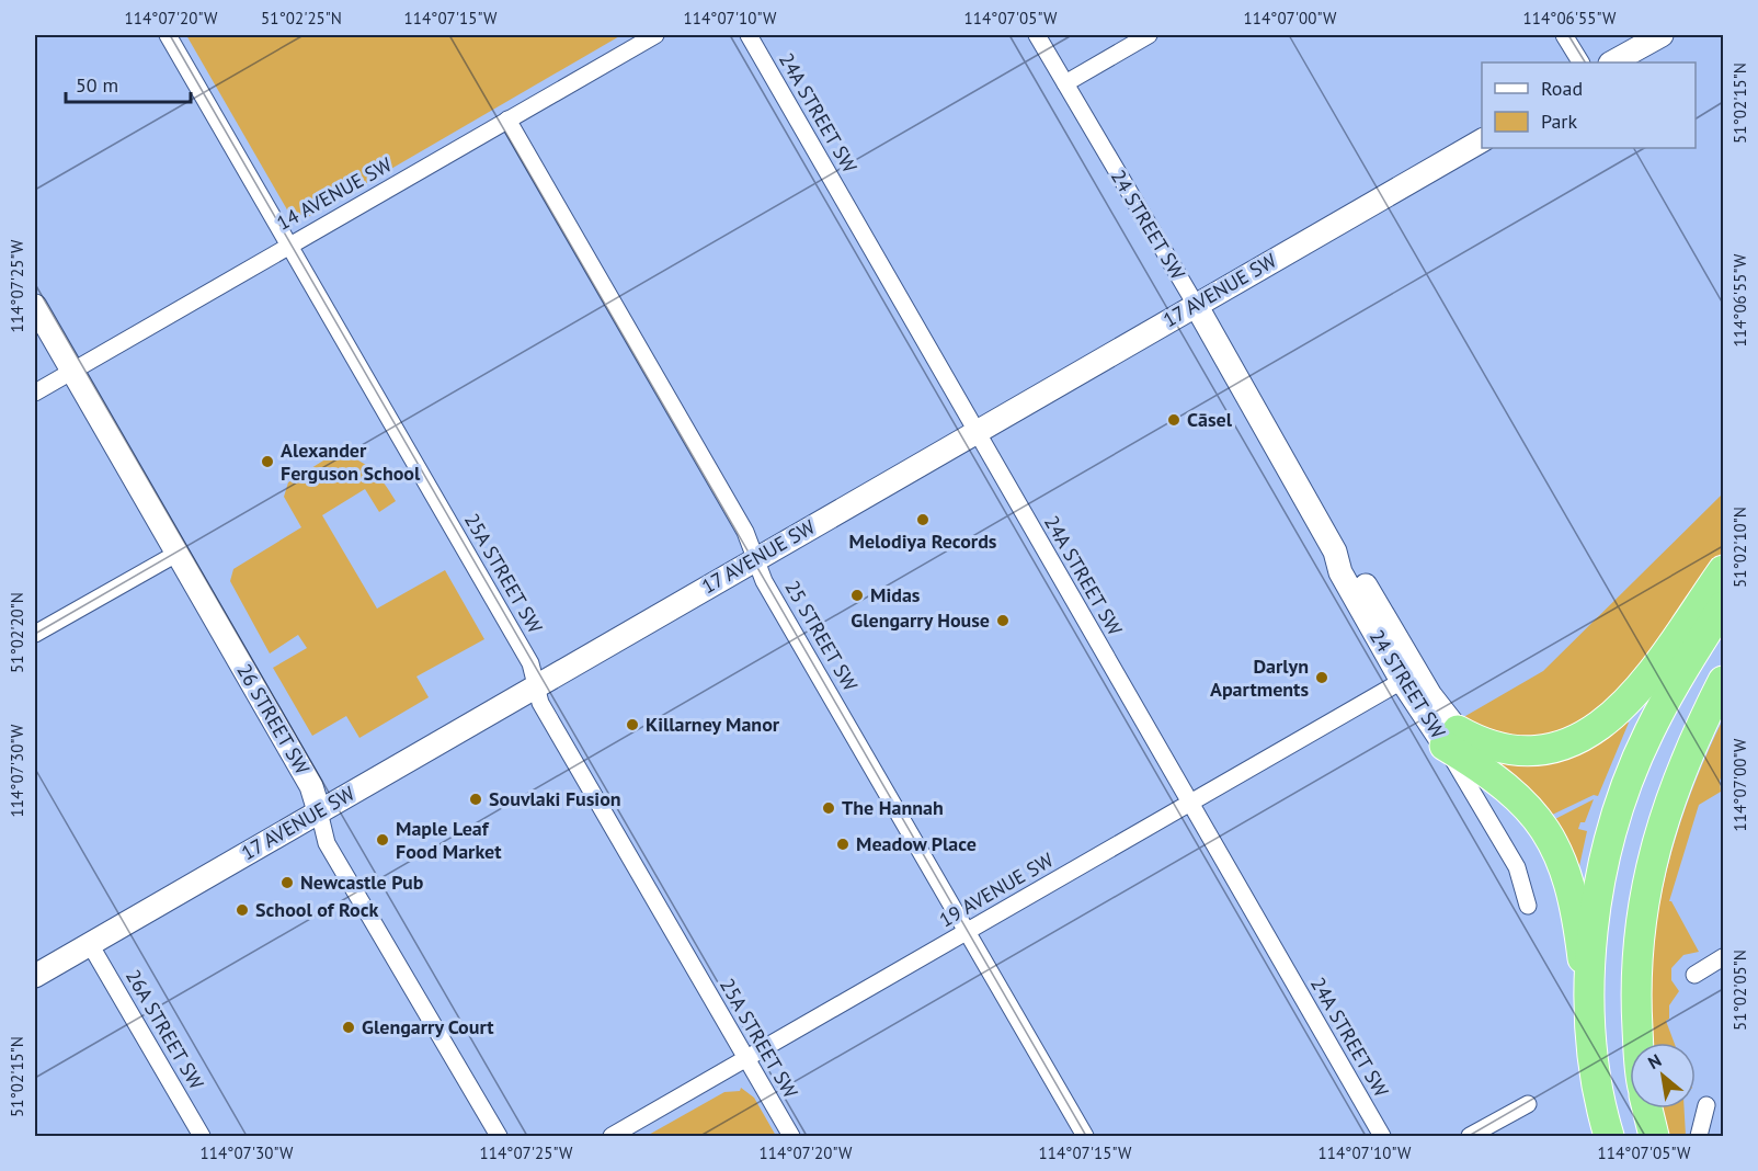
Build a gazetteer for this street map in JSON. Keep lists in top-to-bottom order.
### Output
{
  "streets": {
    "main road": ["24 STREET SW", "17 AVENUE SW", "26 STREET SW"],
    "street": [
      "24A STREET SW",
      "14 AVENUE SW",
      "25A STREET SW",
      "25 STREET SW",
      "19 AVENUE SW",
      "26A STREET SW"
    ]
  },
  "crossings": [
    ["24A STREET SW", "17 AVENUE SW"],
    ["24A STREET SW", "19 AVENUE SW"],
    ["14 AVENUE SW", "25A STREET SW"],
    ["14 AVENUE SW", "25 STREET SW"],
    ["14 AVENUE SW", "26 STREET SW"],
    ["24 STREET SW", "17 AVENUE SW"],
    ["24 STREET SW", "19 AVENUE SW"],
    ["17 AVENUE SW", "25A STREET SW"],
    ["17 AVENUE SW", "25 STREET SW"],
    ["17 AVENUE SW", "26 STREET SW"],
    ["17 AVENUE SW", "26A STREET SW"],
    ["25A STREET SW", "19 AVENUE SW"],
    ["25 STREET SW", "19 AVENUE SW"]
  ],
  "places": [
    "Cāsel",
    "Alexander Ferguson School",
    "Melodiya Records",
    "Midas",
    "Glengarry House",
    "Darlyn Apartments",
    "Killarney Manor",
    "Souvlaki Fusion",
    "The Hannah",
    "Maple Leaf Food Market",
    "Meadow Place",
    "Newcastle Pub",
    "School of Rock",
    "Glengarry Court"
  ],
  "legend": ["Road", "Park"],
  "scale_bar": "50 m",
  "north": "top left",
  "coordinates": [
    "114°07'20\"W",
    "51°02'25\"N",
    "114°07'15\"W",
    "114°07'10\"W",
    "114°07'05\"W",
    "114°07'00\"W",
    "114°06'55\"W",
    "51°02'15\"N",
    "114°07'25\"W",
    "51°02'10\"N",
    "51°02'20\"N",
    "114°07'30\"W",
    "51°02'05\"N"
  ]
}
